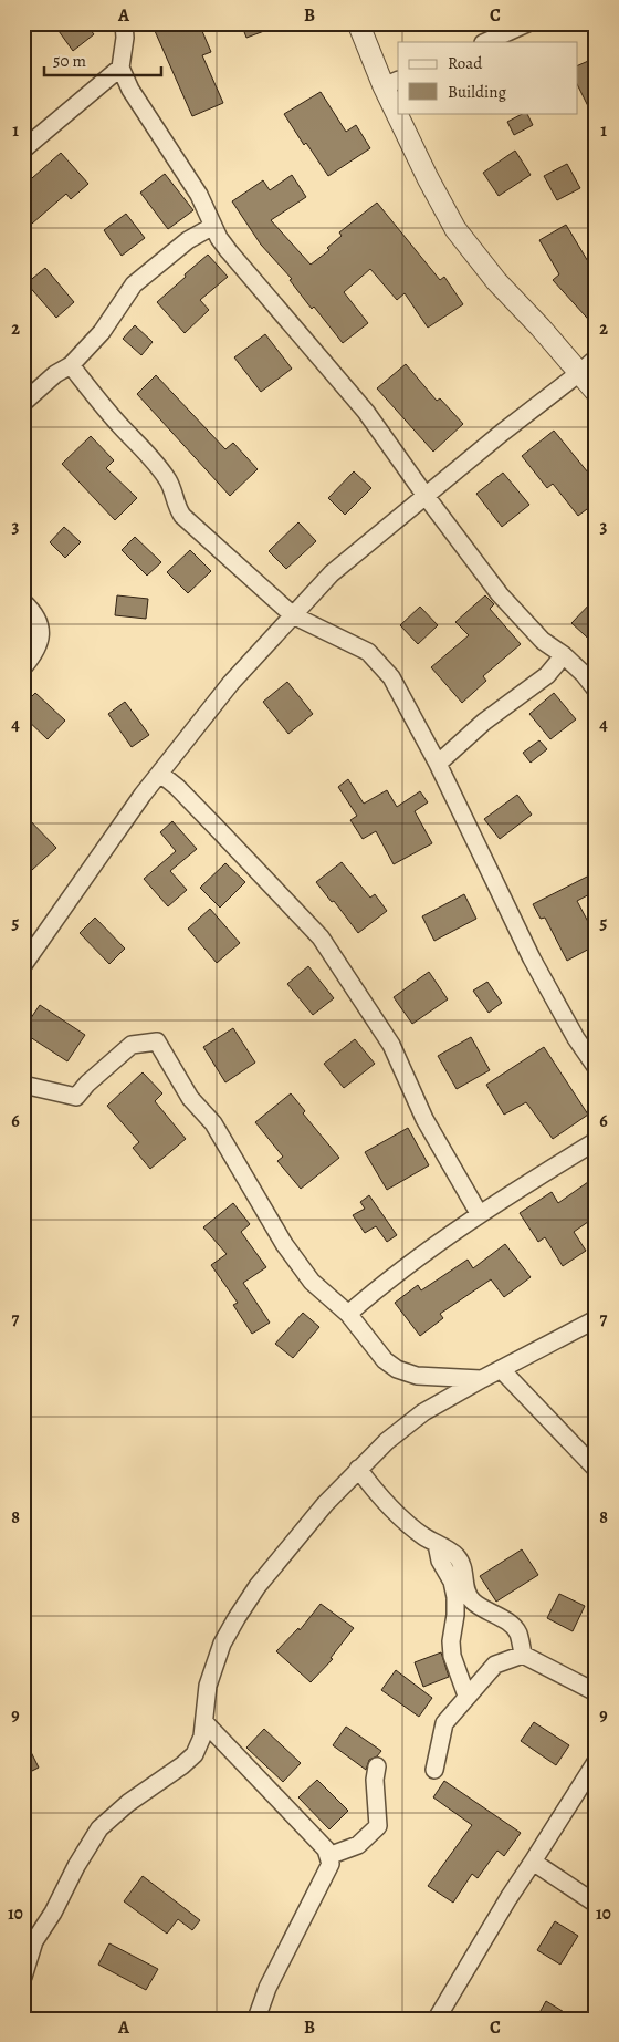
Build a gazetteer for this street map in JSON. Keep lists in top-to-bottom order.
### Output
{
  "legend": ["Road", "Building"],
  "scale_bar": "50 m",
  "grid": {
    "columns": ["A", "B", "C"],
    "rows": [
      "1",
      "2",
      "3",
      "4",
      "5",
      "6",
      "7",
      "8",
      "9",
      "10"
    ]
  }
}
